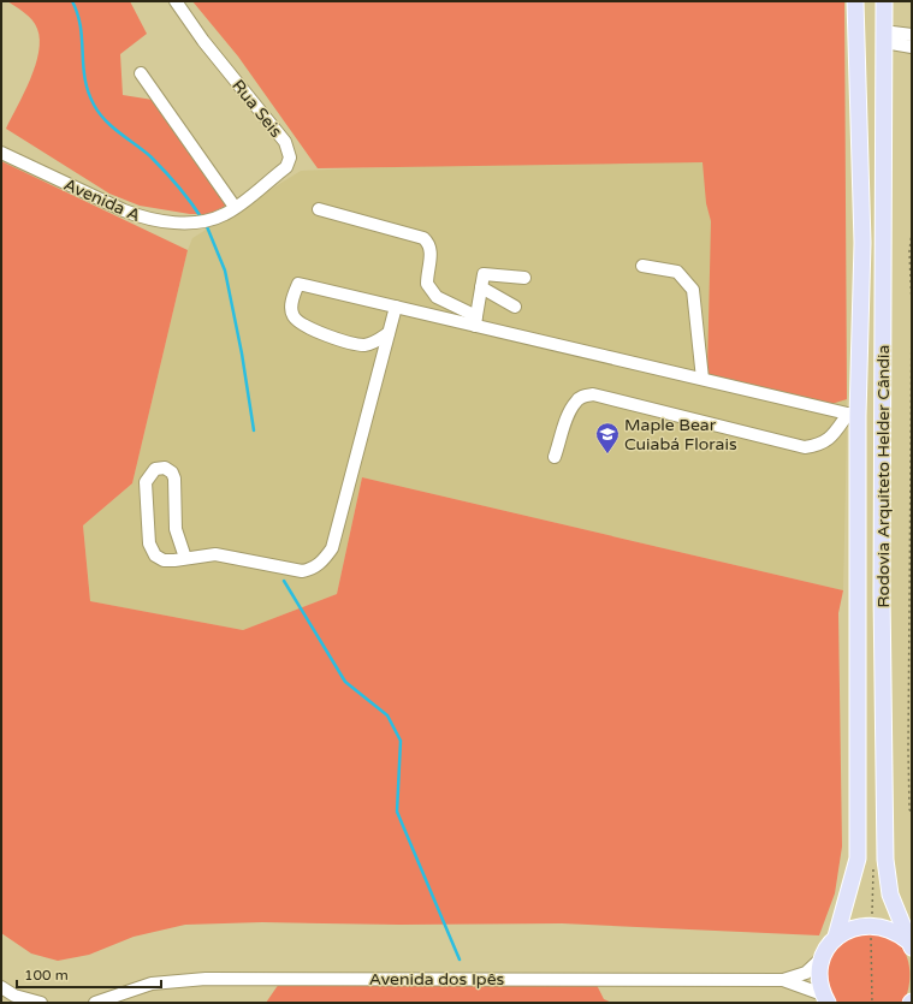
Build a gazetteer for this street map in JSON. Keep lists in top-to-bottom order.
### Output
{
  "streets": {
    "main road": ["Rodovia Arquiteto Helder Cândia"],
    "street": ["Rua Seis", "Avenida A", "Avenida dos Ipês"]
  },
  "crossings": [
    ["Rua Seis", "Avenida A"],
    ["Rodovia Arquiteto Helder Cândia", "Avenida dos Ipês"]
  ],
  "places": {
    "school or university": ["Maple Bear Cuiabá Florais"]
  },
  "scale_bar": "100 m"
}
